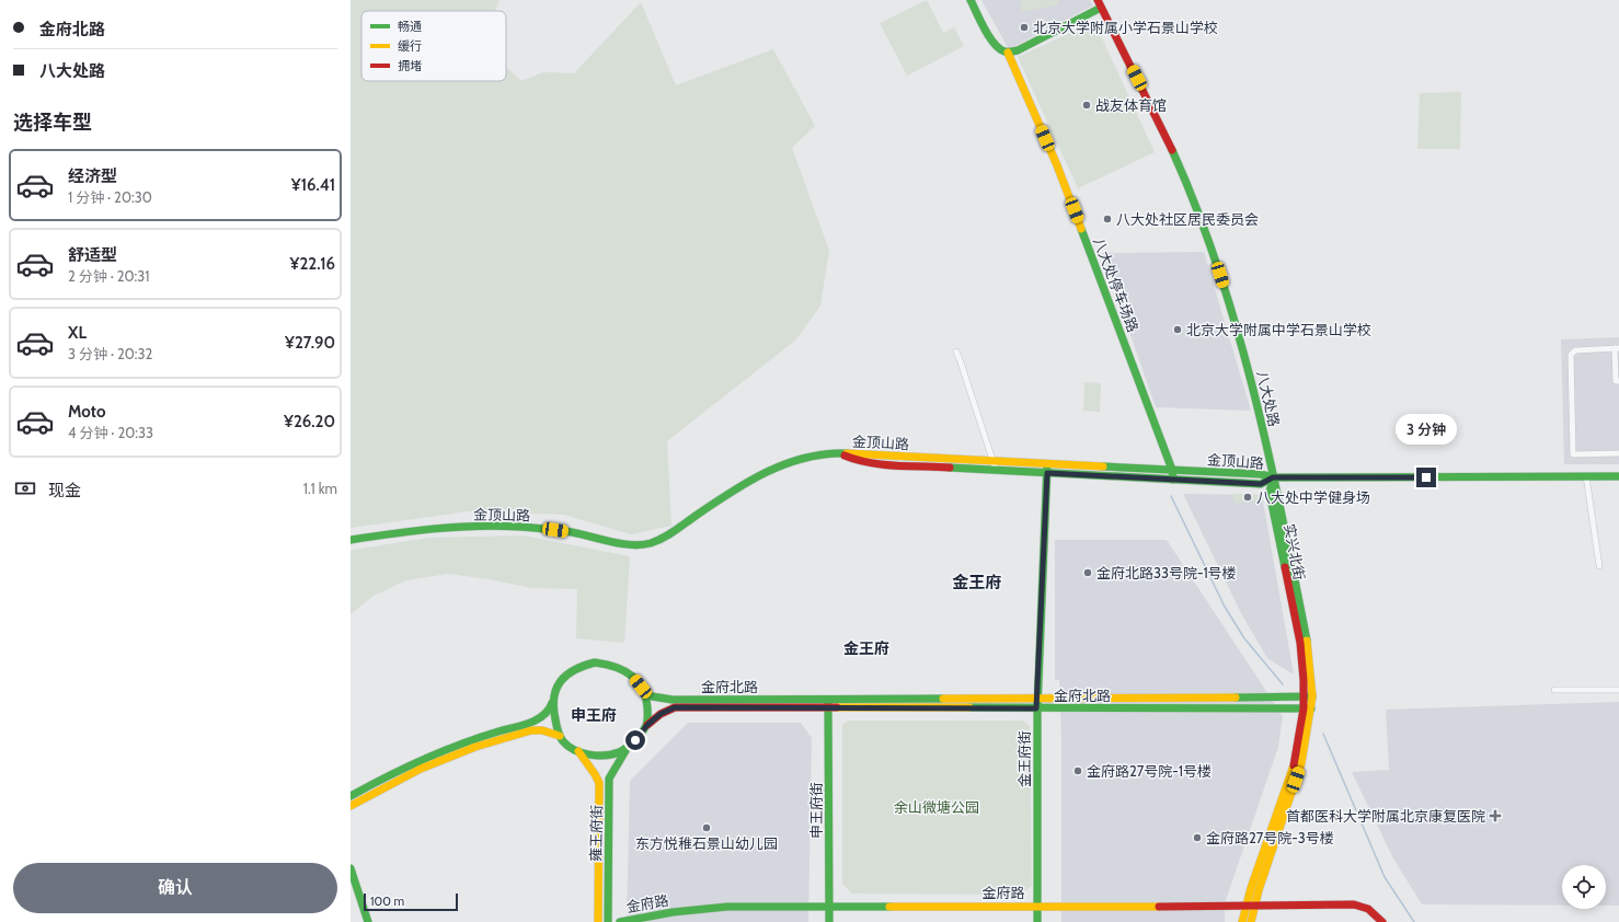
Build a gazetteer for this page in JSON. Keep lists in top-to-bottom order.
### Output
{
  "streets": {
    "street": [
      "八大处停车场路",
      "八大处路",
      "金顶山路",
      "实兴北街",
      "金府北路",
      "金王府街",
      "申王府街",
      "雍王府街",
      "金府路"
    ]
  },
  "crossings": [
    ["八大处停车场路", "金顶山路"],
    ["八大处路", "金顶山路"],
    ["八大处路", "实兴北街"],
    ["金顶山路", "实兴北街"],
    ["金顶山路", "金王府街"],
    ["实兴北街", "金府北路"],
    ["实兴北街", "金府路"],
    ["金府北路", "金王府街"],
    ["金府北路", "申王府街"],
    ["金府北路", "雍王府街"],
    ["金王府街", "金府路"],
    ["申王府街", "金府路"]
  ],
  "districts": ["金王府", "金王府", "申王府"],
  "parks": ["余山微塘公园"],
  "places": {
    "other": [
      "北京大学附属小学石景山学校",
      "战友体育馆",
      "八大处社区居民委员会",
      "北京大学附属中学石景山学校",
      "八大处中学健身场",
      "金府北路33号院-1号楼",
      "金府路27号院-1号楼",
      "东方悦稚石景山幼儿园",
      "金府路27号院-3号楼"
    ],
    "health": ["首都医科大学附属北京康复医院"]
  },
  "legend": ["畅通", "缓行", "拥堵"],
  "scale_bar": "100 m",
  "page": {
    "banner": ["金府北路", "八大处路"],
    "heading": "选择车型",
    "list": [
      {
        "name": "经济型",
        "note": "1 分钟 · 20:30",
        "value": "¥16.41"
      },
      {
        "name": "舒适型",
        "note": "2 分钟 · 20:31",
        "value": "¥22.16"
      },
      {
        "name": "XL",
        "note": "3 分钟 · 20:32",
        "value": "¥27.90"
      },
      {
        "name": "Moto",
        "note": "4 分钟 · 20:33",
        "value": "¥26.20"
      }
    ],
    "bubble": "3 分钟",
    "pay": ["现金", "1.1 km"],
    "buttons": "确认",
    "scale": "100 m"
  }
}
